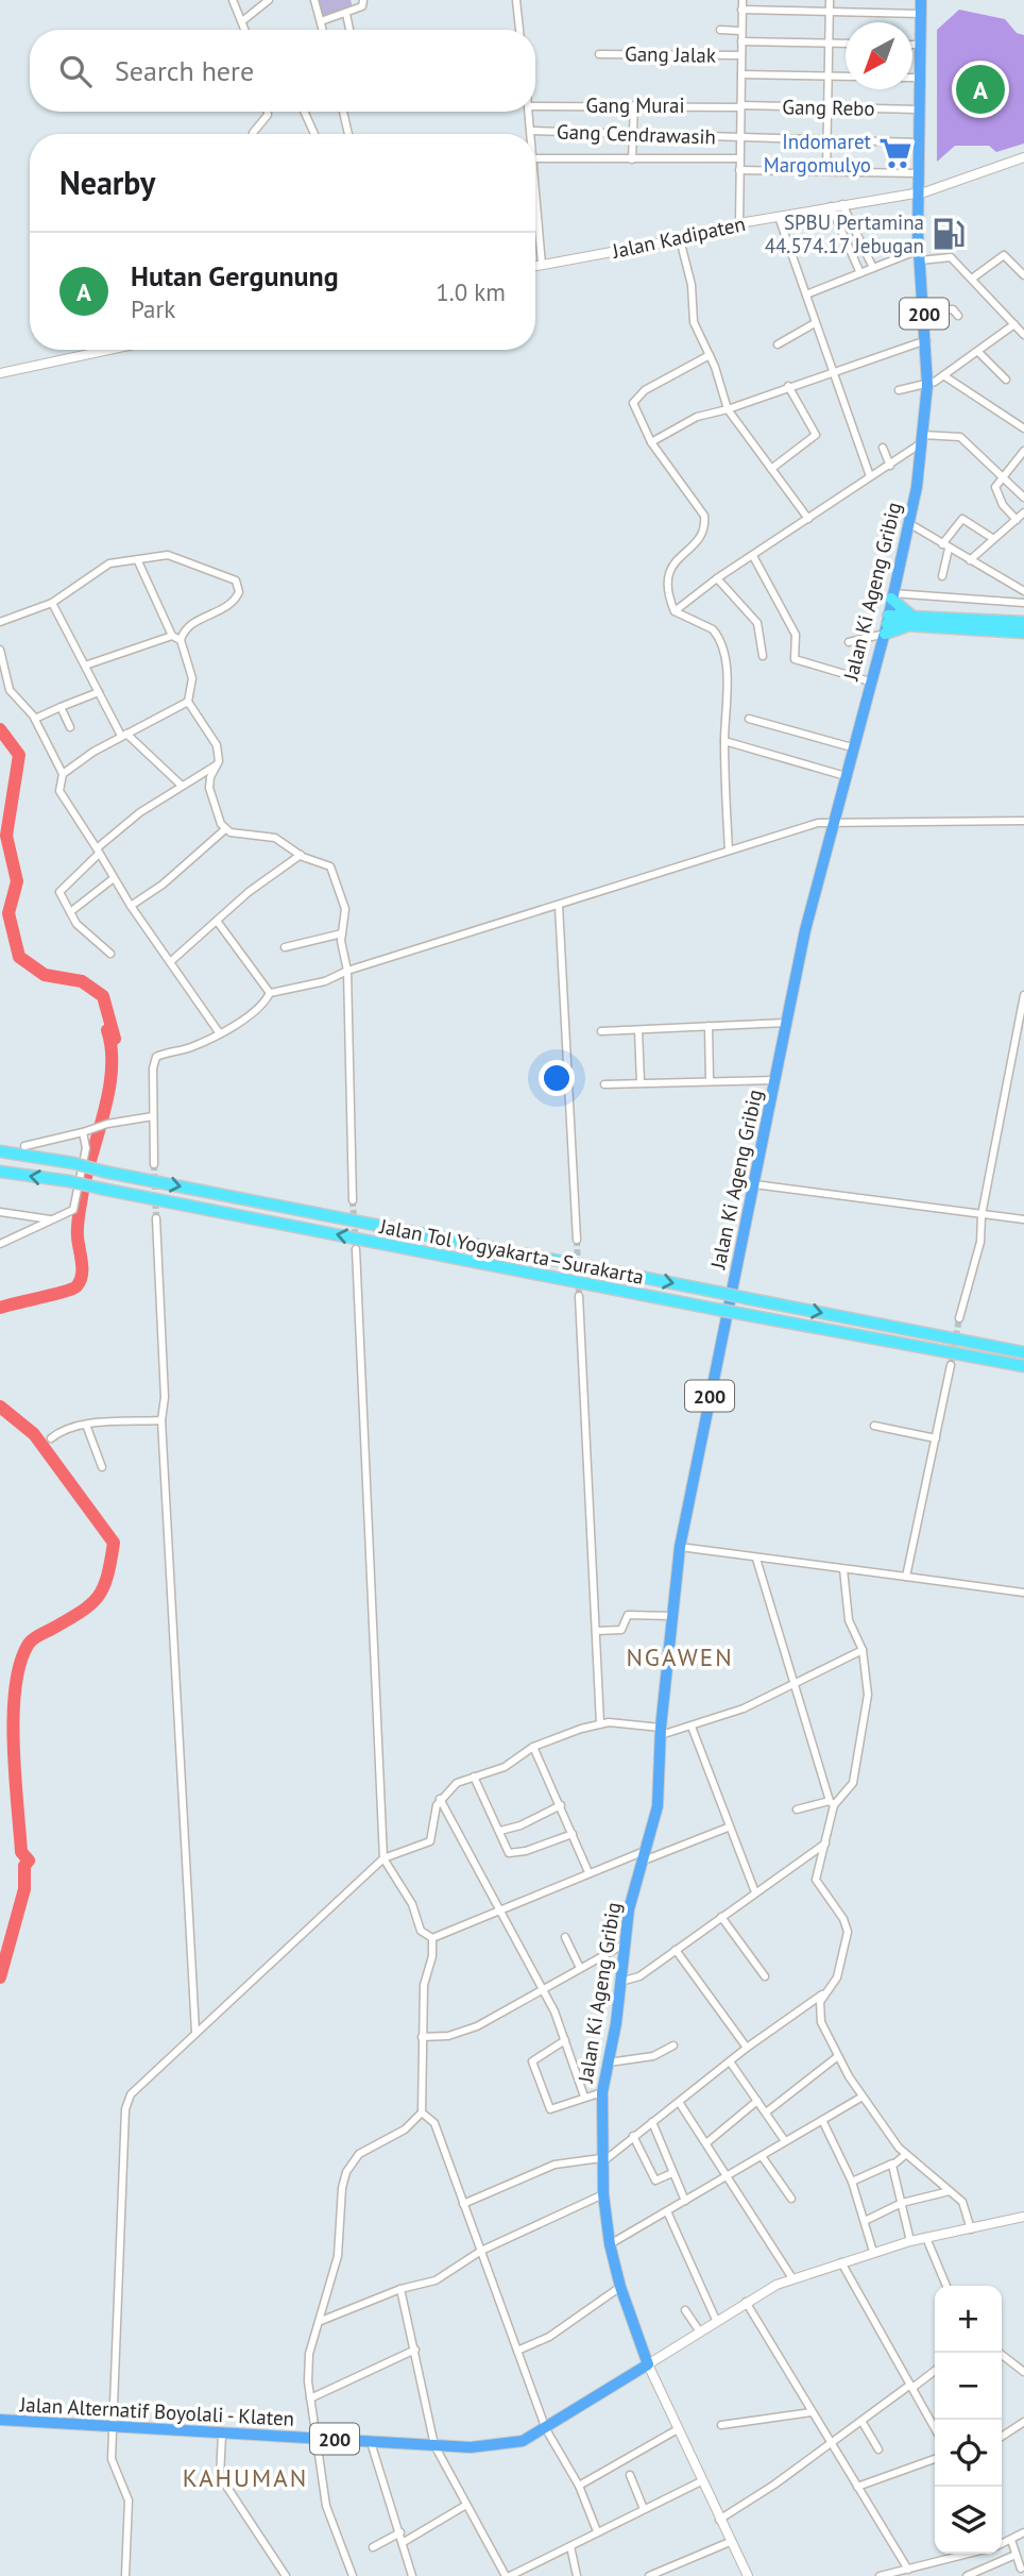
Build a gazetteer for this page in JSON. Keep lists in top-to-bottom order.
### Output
{
  "streets": {
    "highway": ["Jalan Tol Yogyakarta–Surakarta"],
    "main road": ["200", "Jalan Ki Ageng Gribig", "Jalan Alternatif Boyolali - Klaten"],
    "street": [
      "Gang Jalak",
      "Gang Murai",
      "Gang Rebo",
      "Gang Cendrawasih",
      "Jalan Kadipaten"
    ]
  },
  "crossings": [
    ["Gang Murai", "Gang Rebo"],
    ["Gang Rebo", "Jalan Ki Ageng Gribig"],
    ["Gang Cendrawasih", "Jalan Ki Ageng Gribig"],
    ["Jalan Kadipaten", "Jalan Ki Ageng Gribig"],
    ["Jalan Ki Ageng Gribig", "Jalan Alternatif Boyolali - Klaten"]
  ],
  "districts": ["NGAWEN", "KAHUMAN"],
  "places": {
    "supermarket": ["Indomaret Margomulyo"],
    "fuel station": ["SPBU Pertamina 44.574.17 Jebugan"]
  },
  "north": "bottom left",
  "page": {
    "search": "Search here",
    "pins": "A",
    "heading": "Nearby",
    "list": [
      {
        "mark": "A",
        "name": "Hutan Gergunung",
        "note": "Park",
        "value": "1.0 km"
      }
    ],
    "map_buttons": ["+", "−"]
  }
}
